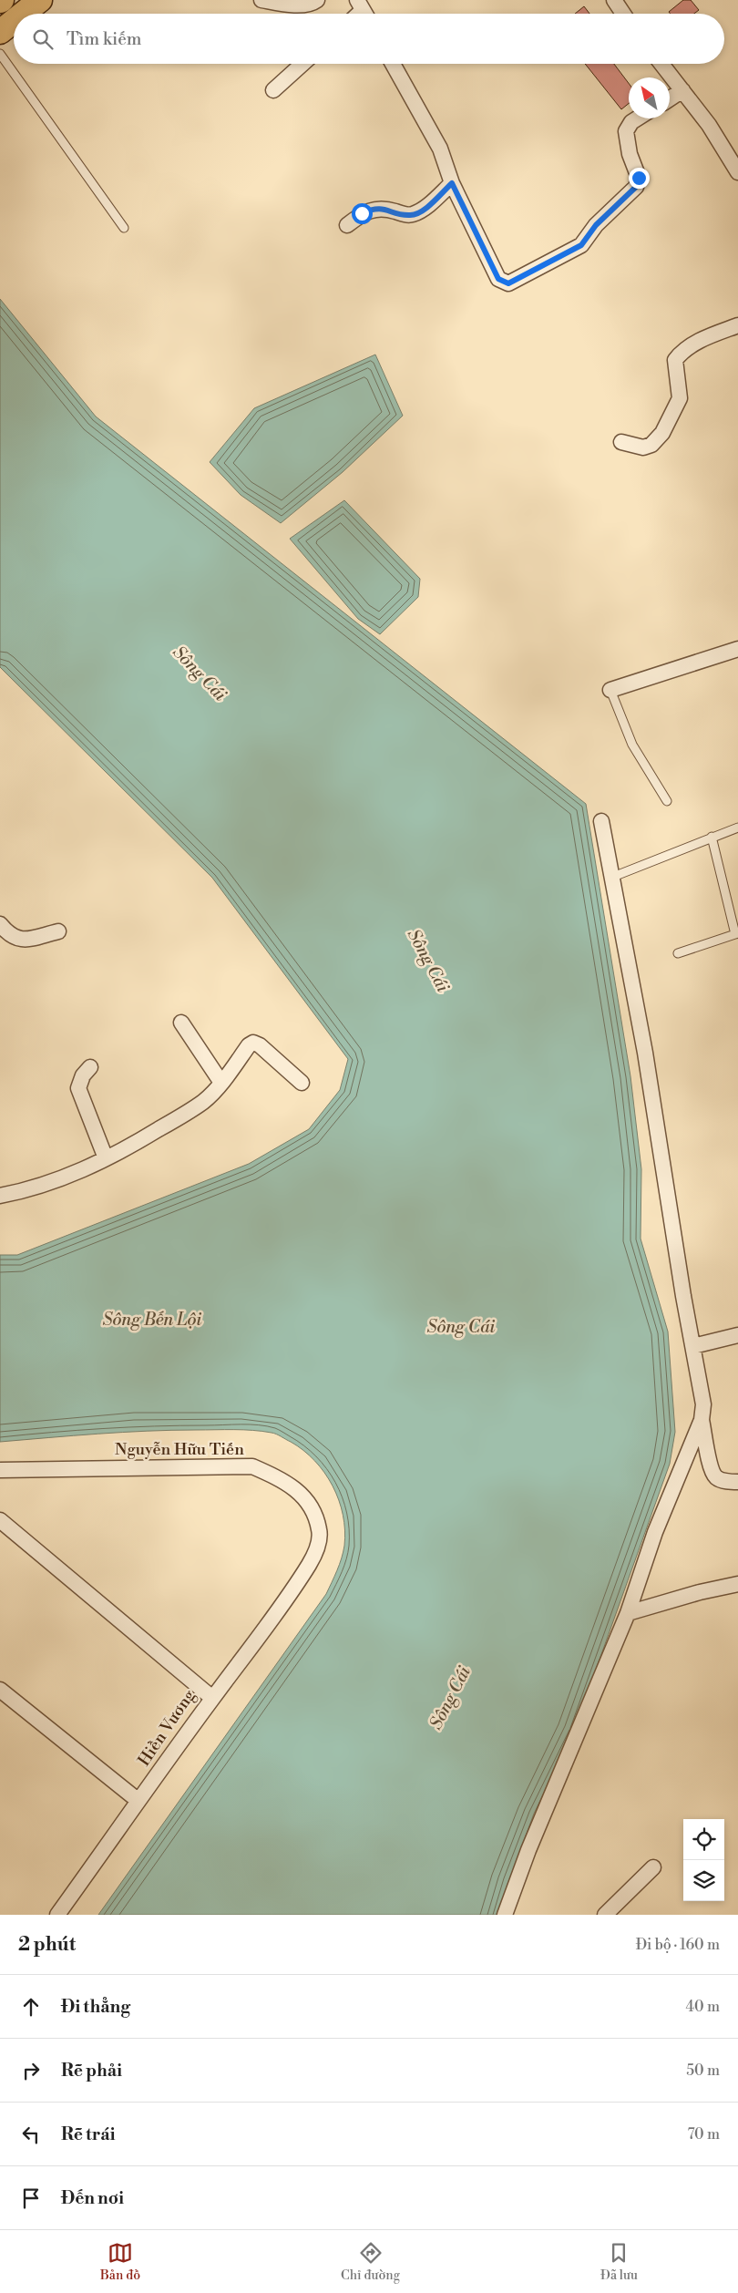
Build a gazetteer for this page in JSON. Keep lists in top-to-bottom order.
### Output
{
  "streets": {
    "street": ["Nguyễn Hữu Tiến", "Hiền Vương"]
  },
  "crossings": [
    ["Nguyễn Hữu Tiến", "Hiền Vương"]
  ],
  "water": ["Sông Cái", "Sông Bến Lội"],
  "north": "top left",
  "page": {
    "search": "Tìm kiếm",
    "heading": ["2 phút", "Đi bộ · 160 m"],
    "list": [
      ["Đi thẳng", "40 m"],
      ["Rẽ phải", "50 m"],
      ["Rẽ trái", "70 m"],
      "Đến nơi"
    ],
    "nav": ["Bản đồ", "Chỉ đường", "Đã lưu"]
  }
}
